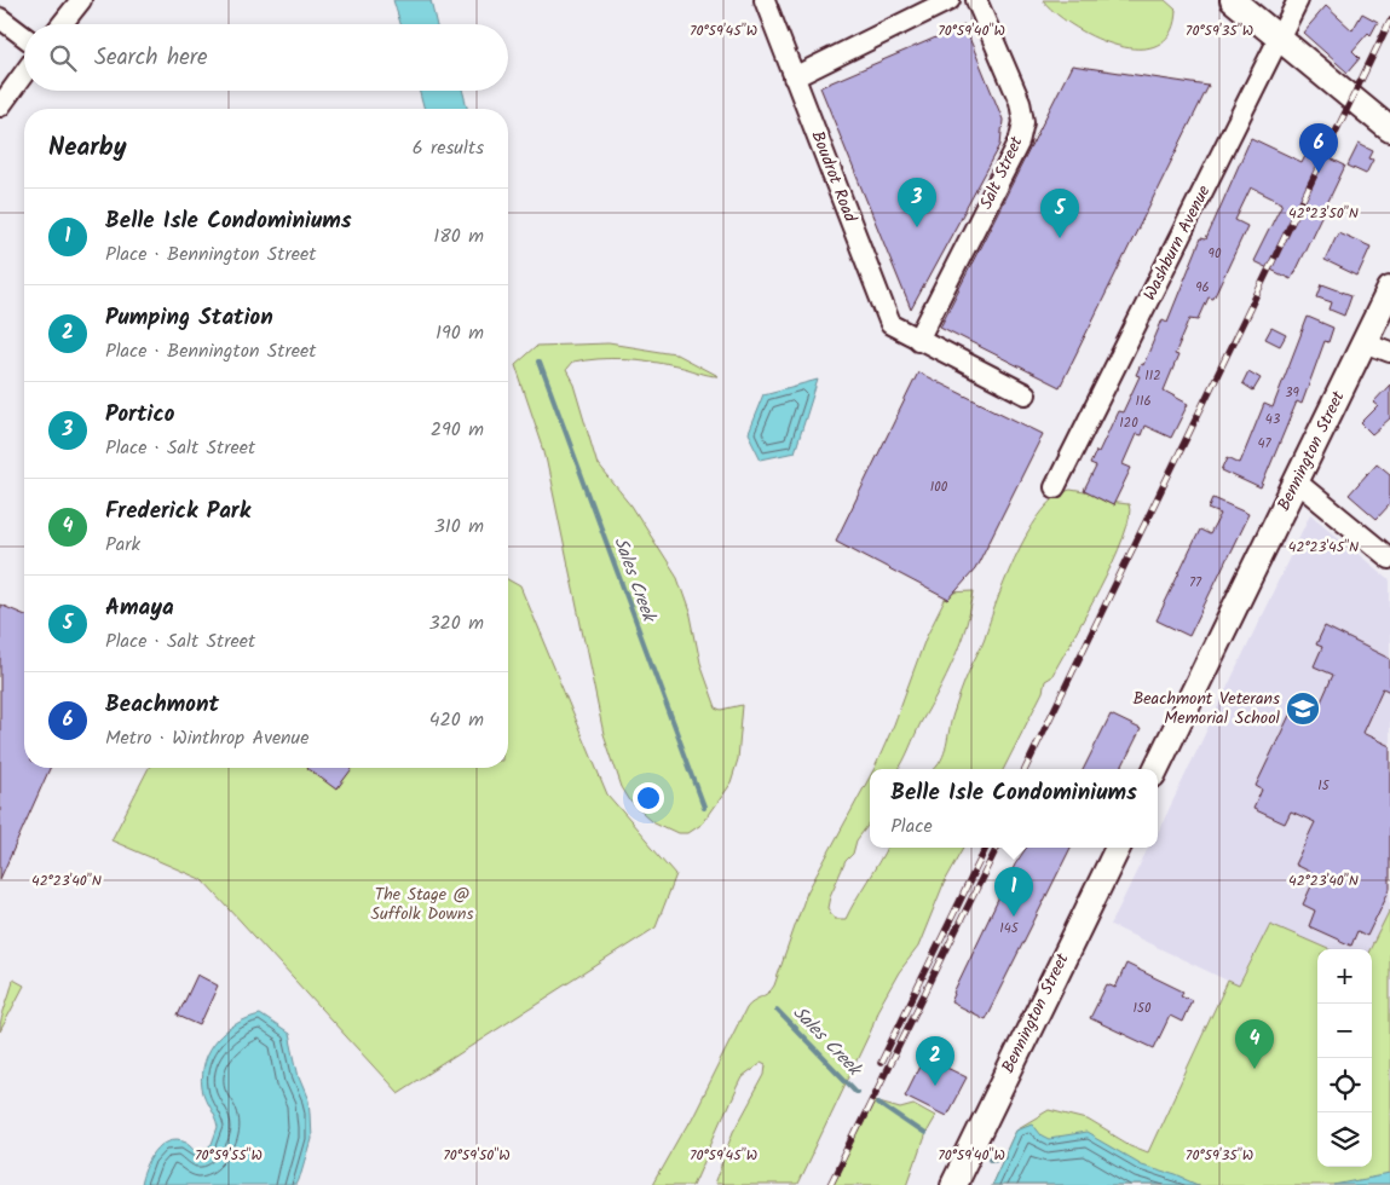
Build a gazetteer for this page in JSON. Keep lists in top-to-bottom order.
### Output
{
  "streets": {
    "main road": ["Bennington Street"],
    "street": ["Salt Street", "Boudrot Road", "Washburn Avenue"]
  },
  "crossings": [
    ["Salt Street", "Boudrot Road"]
  ],
  "water": ["Sales Creek"],
  "parks": ["The Stage @ Suffolk Downs"],
  "places": {
    "school or university": ["Beachmont Veterans Memorial School"]
  },
  "house_numbers": [
    "90",
    "96",
    "112",
    "39",
    "116",
    "43",
    "120",
    "47",
    "100",
    "77",
    "15",
    "145",
    "150"
  ],
  "page": {
    "search": "Search here",
    "heading": ["Nearby", "6 results"],
    "pins": [
      "6",
      "3",
      "5",
      "1",
      "4",
      "2"
    ],
    "list": [
      {
        "mark": "1",
        "name": "Belle Isle Condominiums",
        "note": "Place · Bennington Street",
        "value": "180 m"
      },
      {
        "mark": "2",
        "name": "Pumping Station",
        "note": "Place · Bennington Street",
        "value": "190 m"
      },
      {
        "mark": "3",
        "name": "Portico",
        "note": "Place · Salt Street",
        "value": "290 m"
      },
      {
        "mark": "4",
        "name": "Frederick Park",
        "note": "Park",
        "value": "310 m"
      },
      {
        "mark": "5",
        "name": "Amaya",
        "note": "Place · Salt Street",
        "value": "320 m"
      },
      {
        "mark": "6",
        "name": "Beachmont",
        "note": "Metro · Winthrop Avenue",
        "value": "420 m"
      }
    ],
    "popup": ["Belle Isle Condominiums", "Place"],
    "map_buttons": ["+", "−"]
  },
  "coordinates": [
    "70°59'45\"W",
    "70°59'40\"W",
    "70°59'35\"W",
    "42°23'50\"N",
    "42°23'45\"N",
    "42°23'40\"N",
    "70°59'55\"W",
    "70°59'50\"W"
  ]
}
